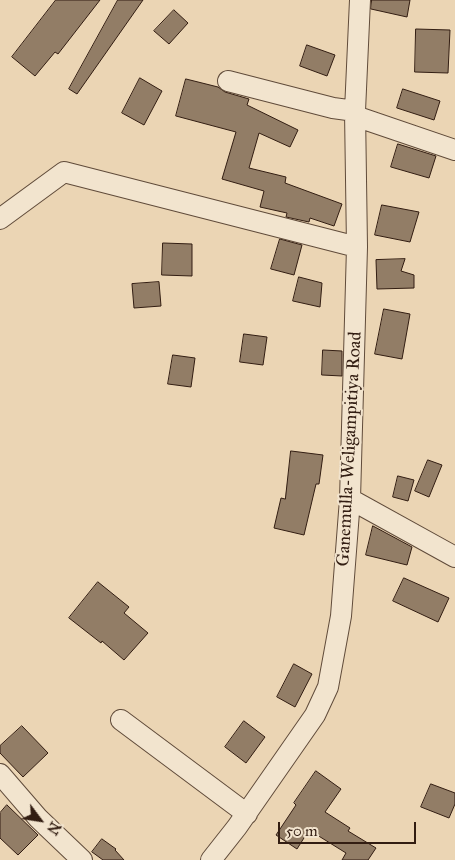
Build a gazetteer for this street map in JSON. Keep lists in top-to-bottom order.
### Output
{
  "streets": {
    "street": ["Ganemulla-Weligampitiya Road"]
  },
  "scale_bar": "50 m",
  "north": "bottom right"
}
